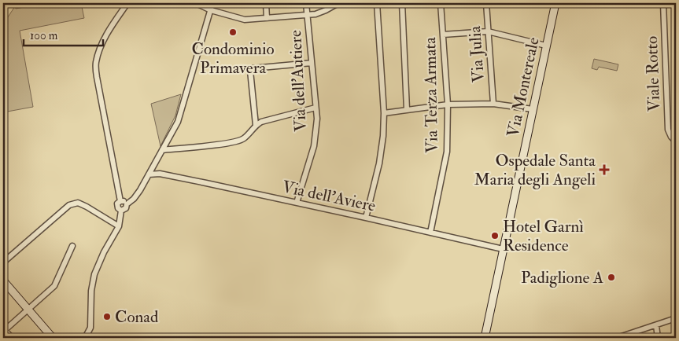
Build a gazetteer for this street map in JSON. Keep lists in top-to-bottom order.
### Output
{
  "streets": {
    "main road": ["Via Montereale"],
    "street": [
      "Via Julia",
      "Viale Rotto",
      "Via dell'Autiere",
      "Via Terza Armata",
      "Via dell'Aviere"
    ]
  },
  "crossings": [
    ["Via dell'Autiere", "Via dell'Aviere"],
    ["Via Montereale", "Via dell'Aviere"],
    ["Via Terza Armata", "Via dell'Aviere"]
  ],
  "places": {
    "other": [
      "Condominio Primavera",
      "Hotel Garnì Residence",
      "Padiglione A",
      "Conad"
    ],
    "health": ["Ospedale Santa Maria degli Angeli"]
  },
  "scale_bar": "100 m"
}
